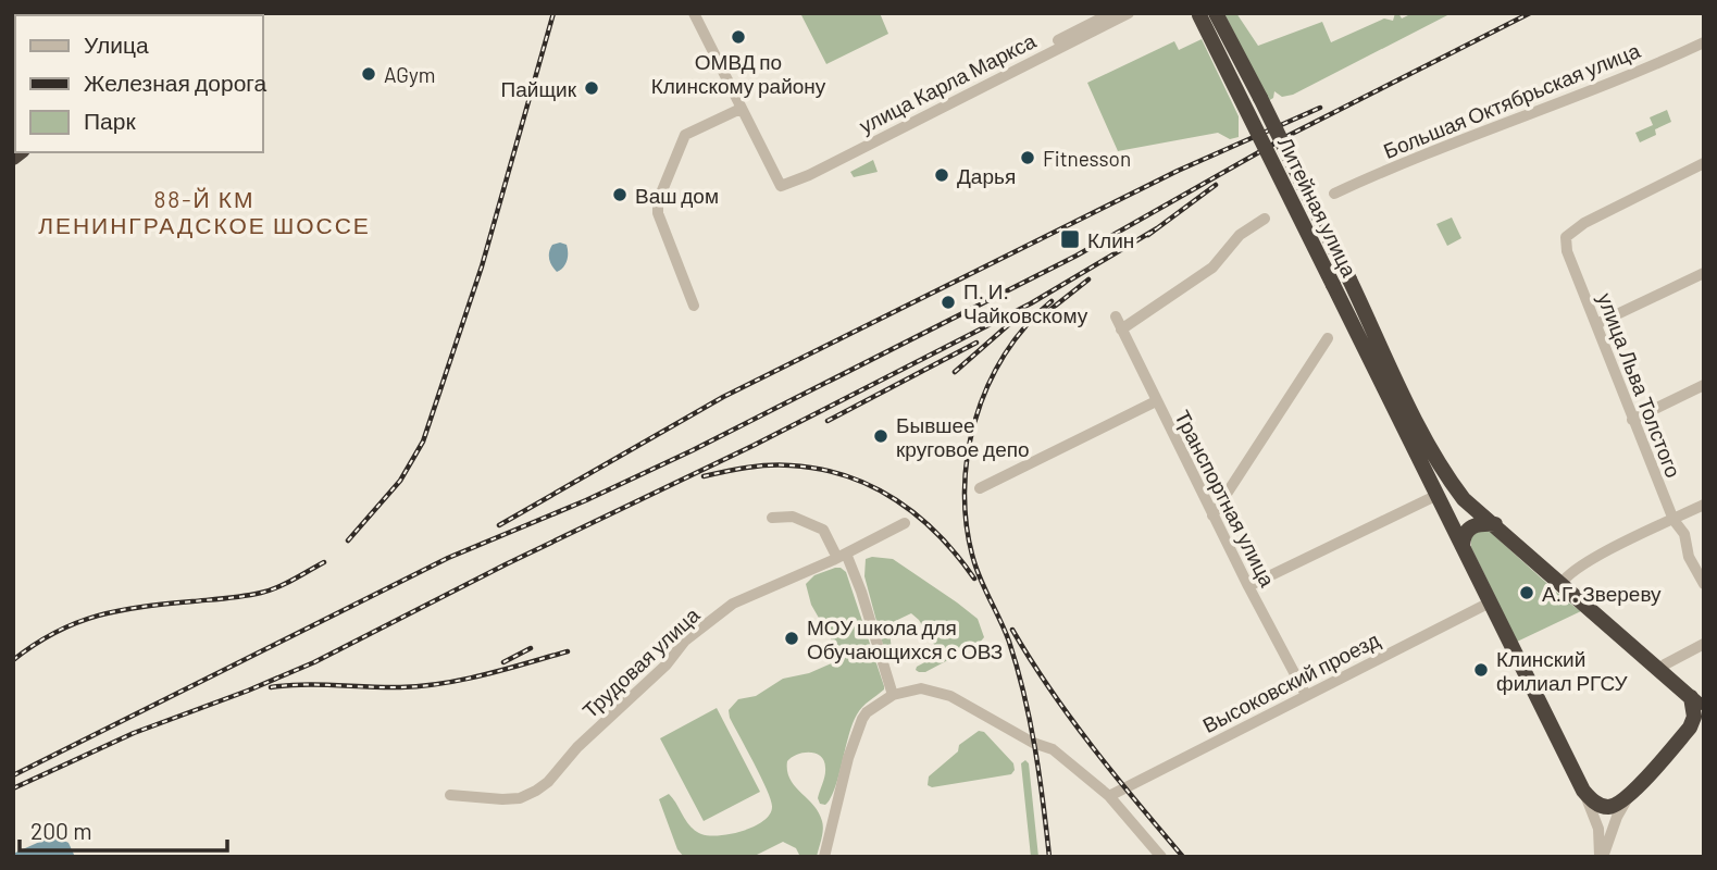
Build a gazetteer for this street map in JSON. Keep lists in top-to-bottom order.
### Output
{
  "streets": {
    "highway": ["Литейная улица"],
    "street": [
      "улица Карла Маркса",
      "Большая Октябрьская улица",
      "улица Льва Толстого",
      "Транспортная улица",
      "Трудовая улица",
      "Высоковский проезд"
    ]
  },
  "crossings": [
    ["Литейная улица", "Высоковский проезд"],
    ["Транспортная улица", "Высоковский проезд"]
  ],
  "districts": ["88-Й КМ ЛЕНИНГРАДСКОЕ ШОССЕ"],
  "places": {
    "other": [
      "ОМВД по Клинскому району",
      "AGym",
      "Пайщик",
      "Fitnesson",
      "Дарья",
      "Ваш дом",
      "П. И. Чайковскому",
      "Бывшее круговое депо",
      "А.Г. Звереву",
      "МОУ школа для Обучающихся с ОВЗ",
      "Клинский филиал РГСУ"
    ],
    "transit": ["Клин"]
  },
  "legend": ["Улица", "Железная дорога", "Парк"],
  "scale_bar": "200 m"
}
